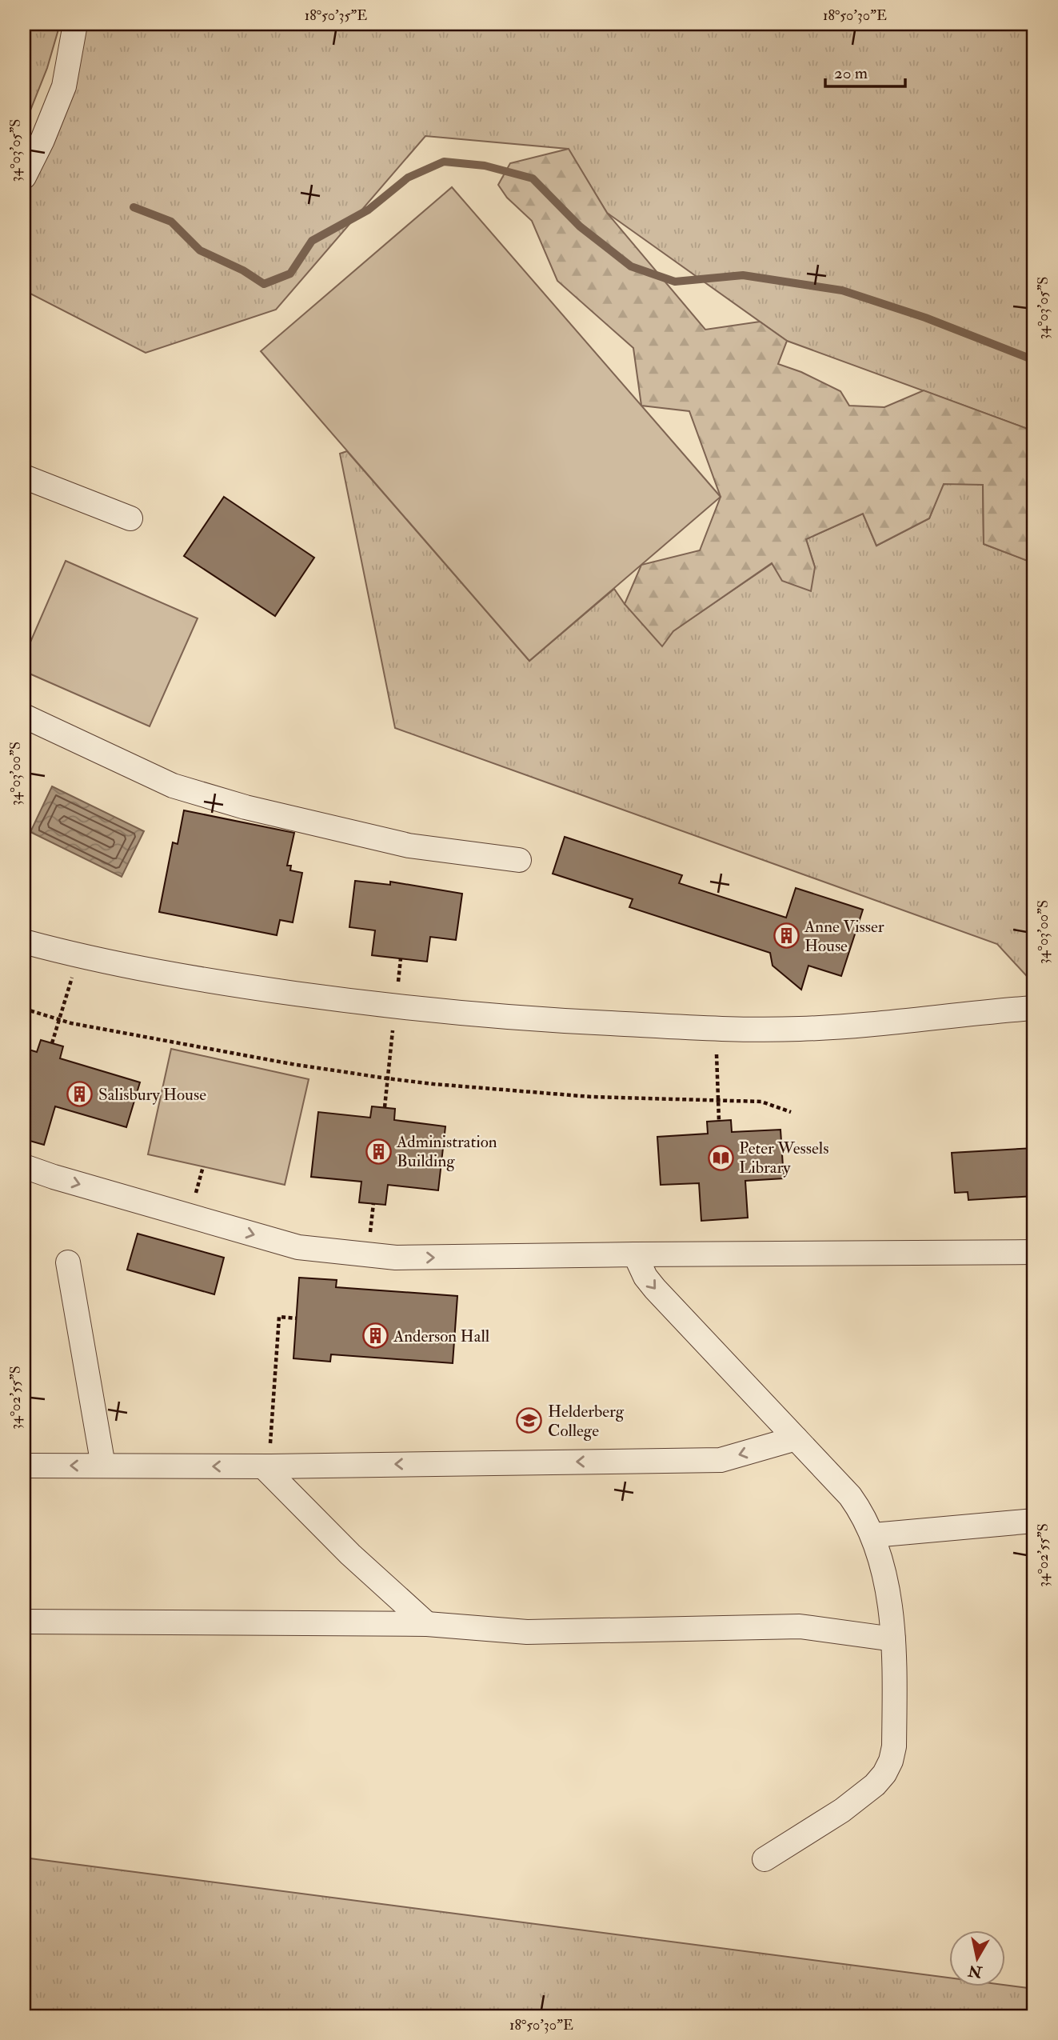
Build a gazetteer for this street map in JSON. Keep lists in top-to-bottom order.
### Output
{
  "places": {
    "building": [
      "Anne Visser House",
      "Salisbury House",
      "Administration Building",
      "Anderson Hall"
    ],
    "library": ["Peter Wessels Library"],
    "school or university": ["Helderberg College"]
  },
  "scale_bar": "20 m",
  "north": "bottom",
  "coordinates": [
    "18°50'35\"E",
    "18°50'30\"E",
    "34°03'05\"S",
    "34°03'00\"S",
    "34°02'55\"S"
  ]
}
